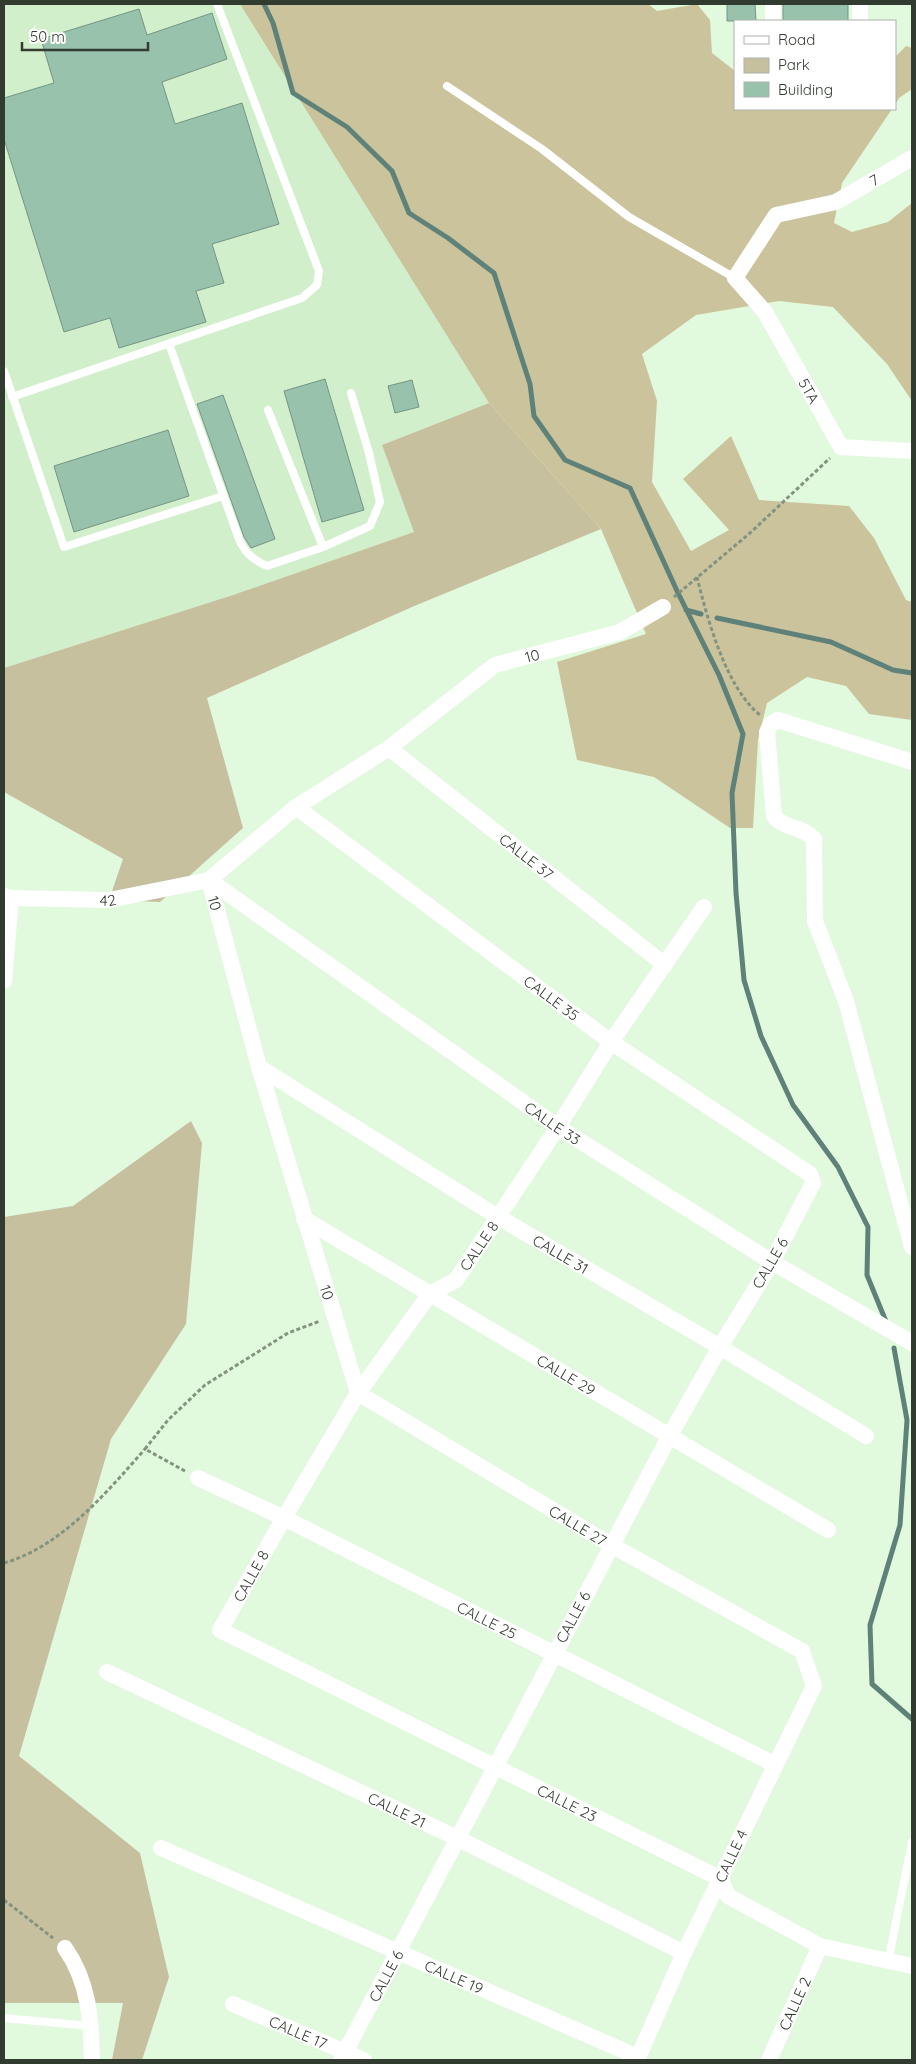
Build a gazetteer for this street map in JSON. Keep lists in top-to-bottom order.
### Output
{
  "streets": {
    "street": [
      "7",
      "5TA",
      "10",
      "CALLE 37",
      "42",
      "CALLE 35",
      "CALLE 33",
      "CALLE 8",
      "CALLE 31",
      "CALLE 6",
      "CALLE 29",
      "CALLE 27",
      "CALLE 25",
      "CALLE 23",
      "CALLE 21",
      "CALLE 4",
      "CALLE 19",
      "CALLE 2",
      "CALLE 17"
    ]
  },
  "crossings": [
    ["7", "5TA"],
    ["10", "CALLE 37"],
    ["10", "42"],
    ["10", "CALLE 35"],
    ["10", "CALLE 33"],
    ["10", "CALLE 8"],
    ["10", "CALLE 31"],
    ["10", "CALLE 29"],
    ["10", "CALLE 27"],
    ["CALLE 37", "CALLE 8"],
    ["42", "CALLE 33"],
    ["CALLE 35", "CALLE 8"],
    ["CALLE 35", "CALLE 6"],
    ["CALLE 33", "CALLE 8"],
    ["CALLE 33", "CALLE 6"],
    ["CALLE 8", "CALLE 31"],
    ["CALLE 8", "CALLE 29"],
    ["CALLE 8", "CALLE 27"],
    ["CALLE 8", "CALLE 25"],
    ["CALLE 8", "CALLE 23"],
    ["CALLE 31", "CALLE 6"],
    ["CALLE 6", "CALLE 29"],
    ["CALLE 6", "CALLE 27"],
    ["CALLE 6", "CALLE 25"],
    ["CALLE 6", "CALLE 23"],
    ["CALLE 6", "CALLE 21"],
    ["CALLE 6", "CALLE 19"],
    ["CALLE 6", "CALLE 17"],
    ["CALLE 27", "CALLE 4"],
    ["CALLE 25", "CALLE 4"],
    ["CALLE 23", "CALLE 4"],
    ["CALLE 21", "CALLE 4"],
    ["CALLE 4", "CALLE 19"]
  ],
  "legend": ["Road", "Park", "Building"],
  "scale_bar": "50 m"
}
